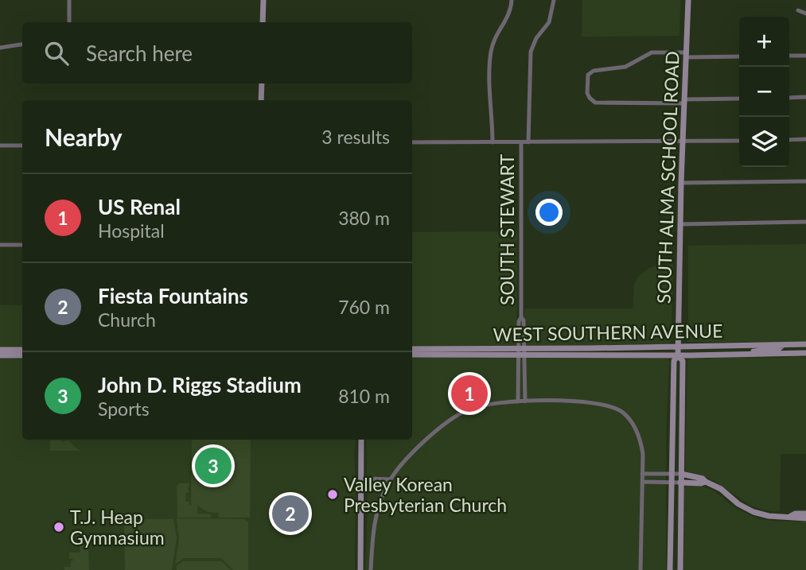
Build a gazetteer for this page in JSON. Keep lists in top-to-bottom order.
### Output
{
  "streets": {
    "main road": ["SOUTH ALMA SCHOOL ROAD", "WEST SOUTHERN AVENUE"],
    "street": ["SOUTH STEWART"]
  },
  "crossings": [
    ["SOUTH ALMA SCHOOL ROAD", "WEST SOUTHERN AVENUE"],
    ["SOUTH STEWART", "WEST SOUTHERN AVENUE"]
  ],
  "places": ["Valley Korean Presbyterian Church", "T.J. Heap Gymnasium"],
  "page": {
    "map_buttons": ["+", "−"],
    "search": "Search here",
    "heading": ["Nearby", "3 results"],
    "list": [
      {
        "mark": "1",
        "name": "US Renal",
        "note": "Hospital",
        "value": "380 m"
      },
      {
        "mark": "2",
        "name": "Fiesta Fountains",
        "note": "Church",
        "value": "760 m"
      },
      {
        "mark": "3",
        "name": "John D. Riggs Stadium",
        "note": "Sports",
        "value": "810 m"
      }
    ],
    "pins": ["1", "3", "2"]
  }
}
